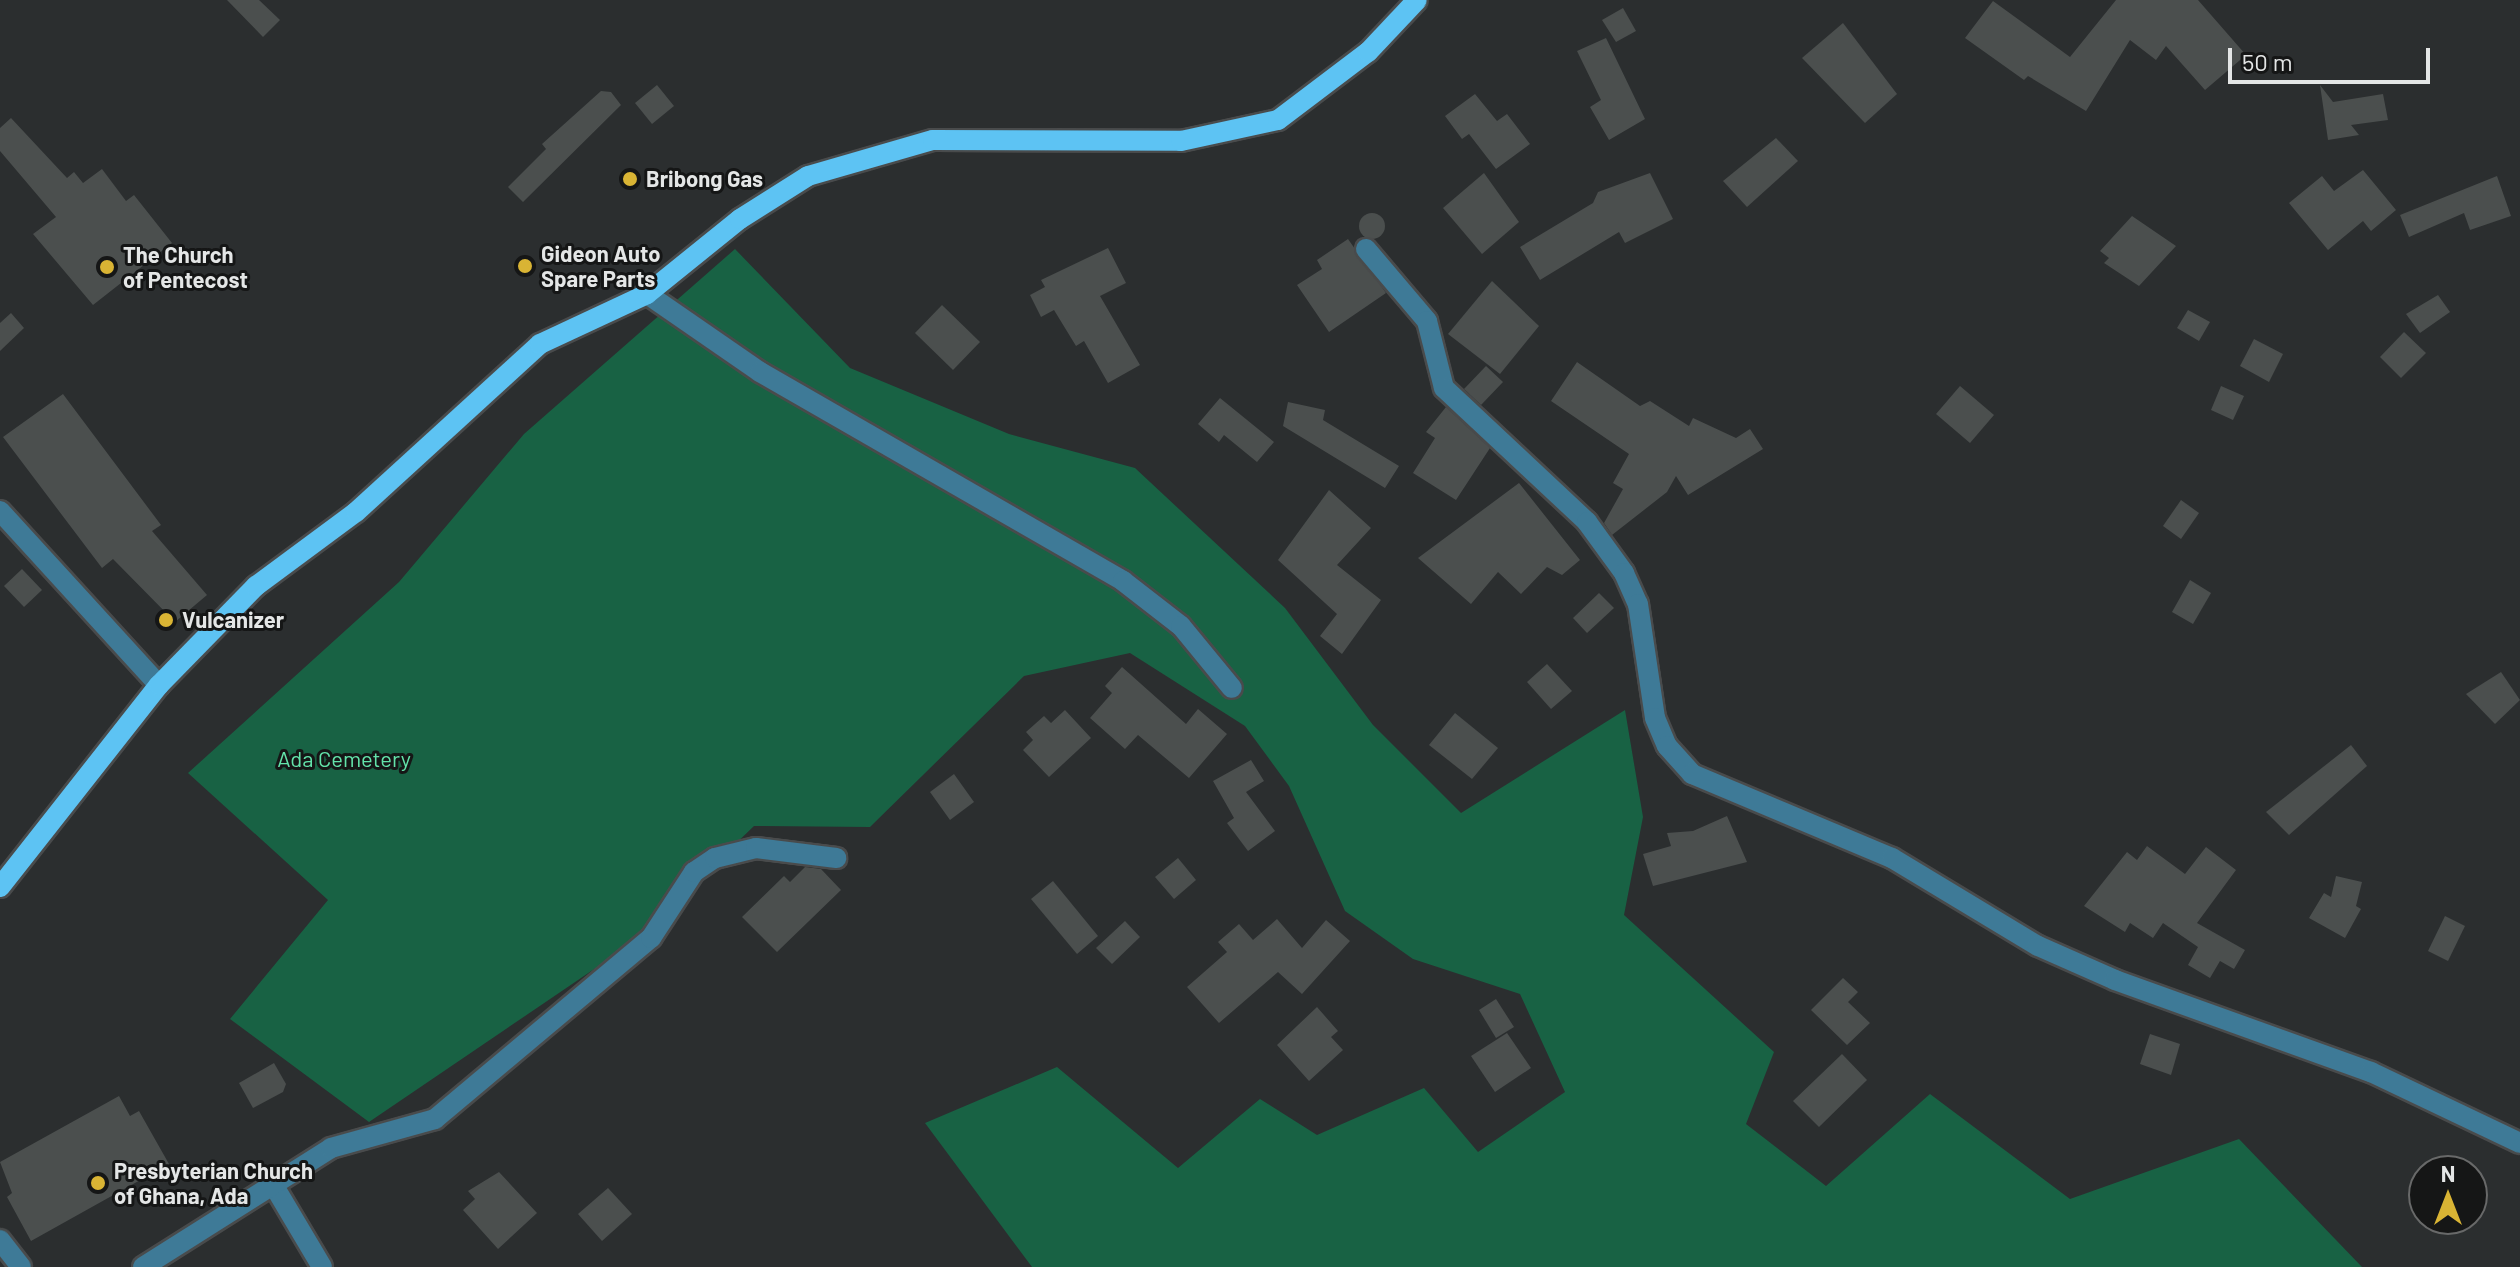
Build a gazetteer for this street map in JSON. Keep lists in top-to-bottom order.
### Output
{
  "parks": ["Ada Cemetery"],
  "places": [
    "Bribong Gas",
    "Gideon Auto Spare Parts",
    "The Church of Pentecost",
    "Vulcanizer",
    "Presbyterian Church of Ghana, Ada"
  ],
  "scale_bar": "50 m",
  "north": "top"
}
